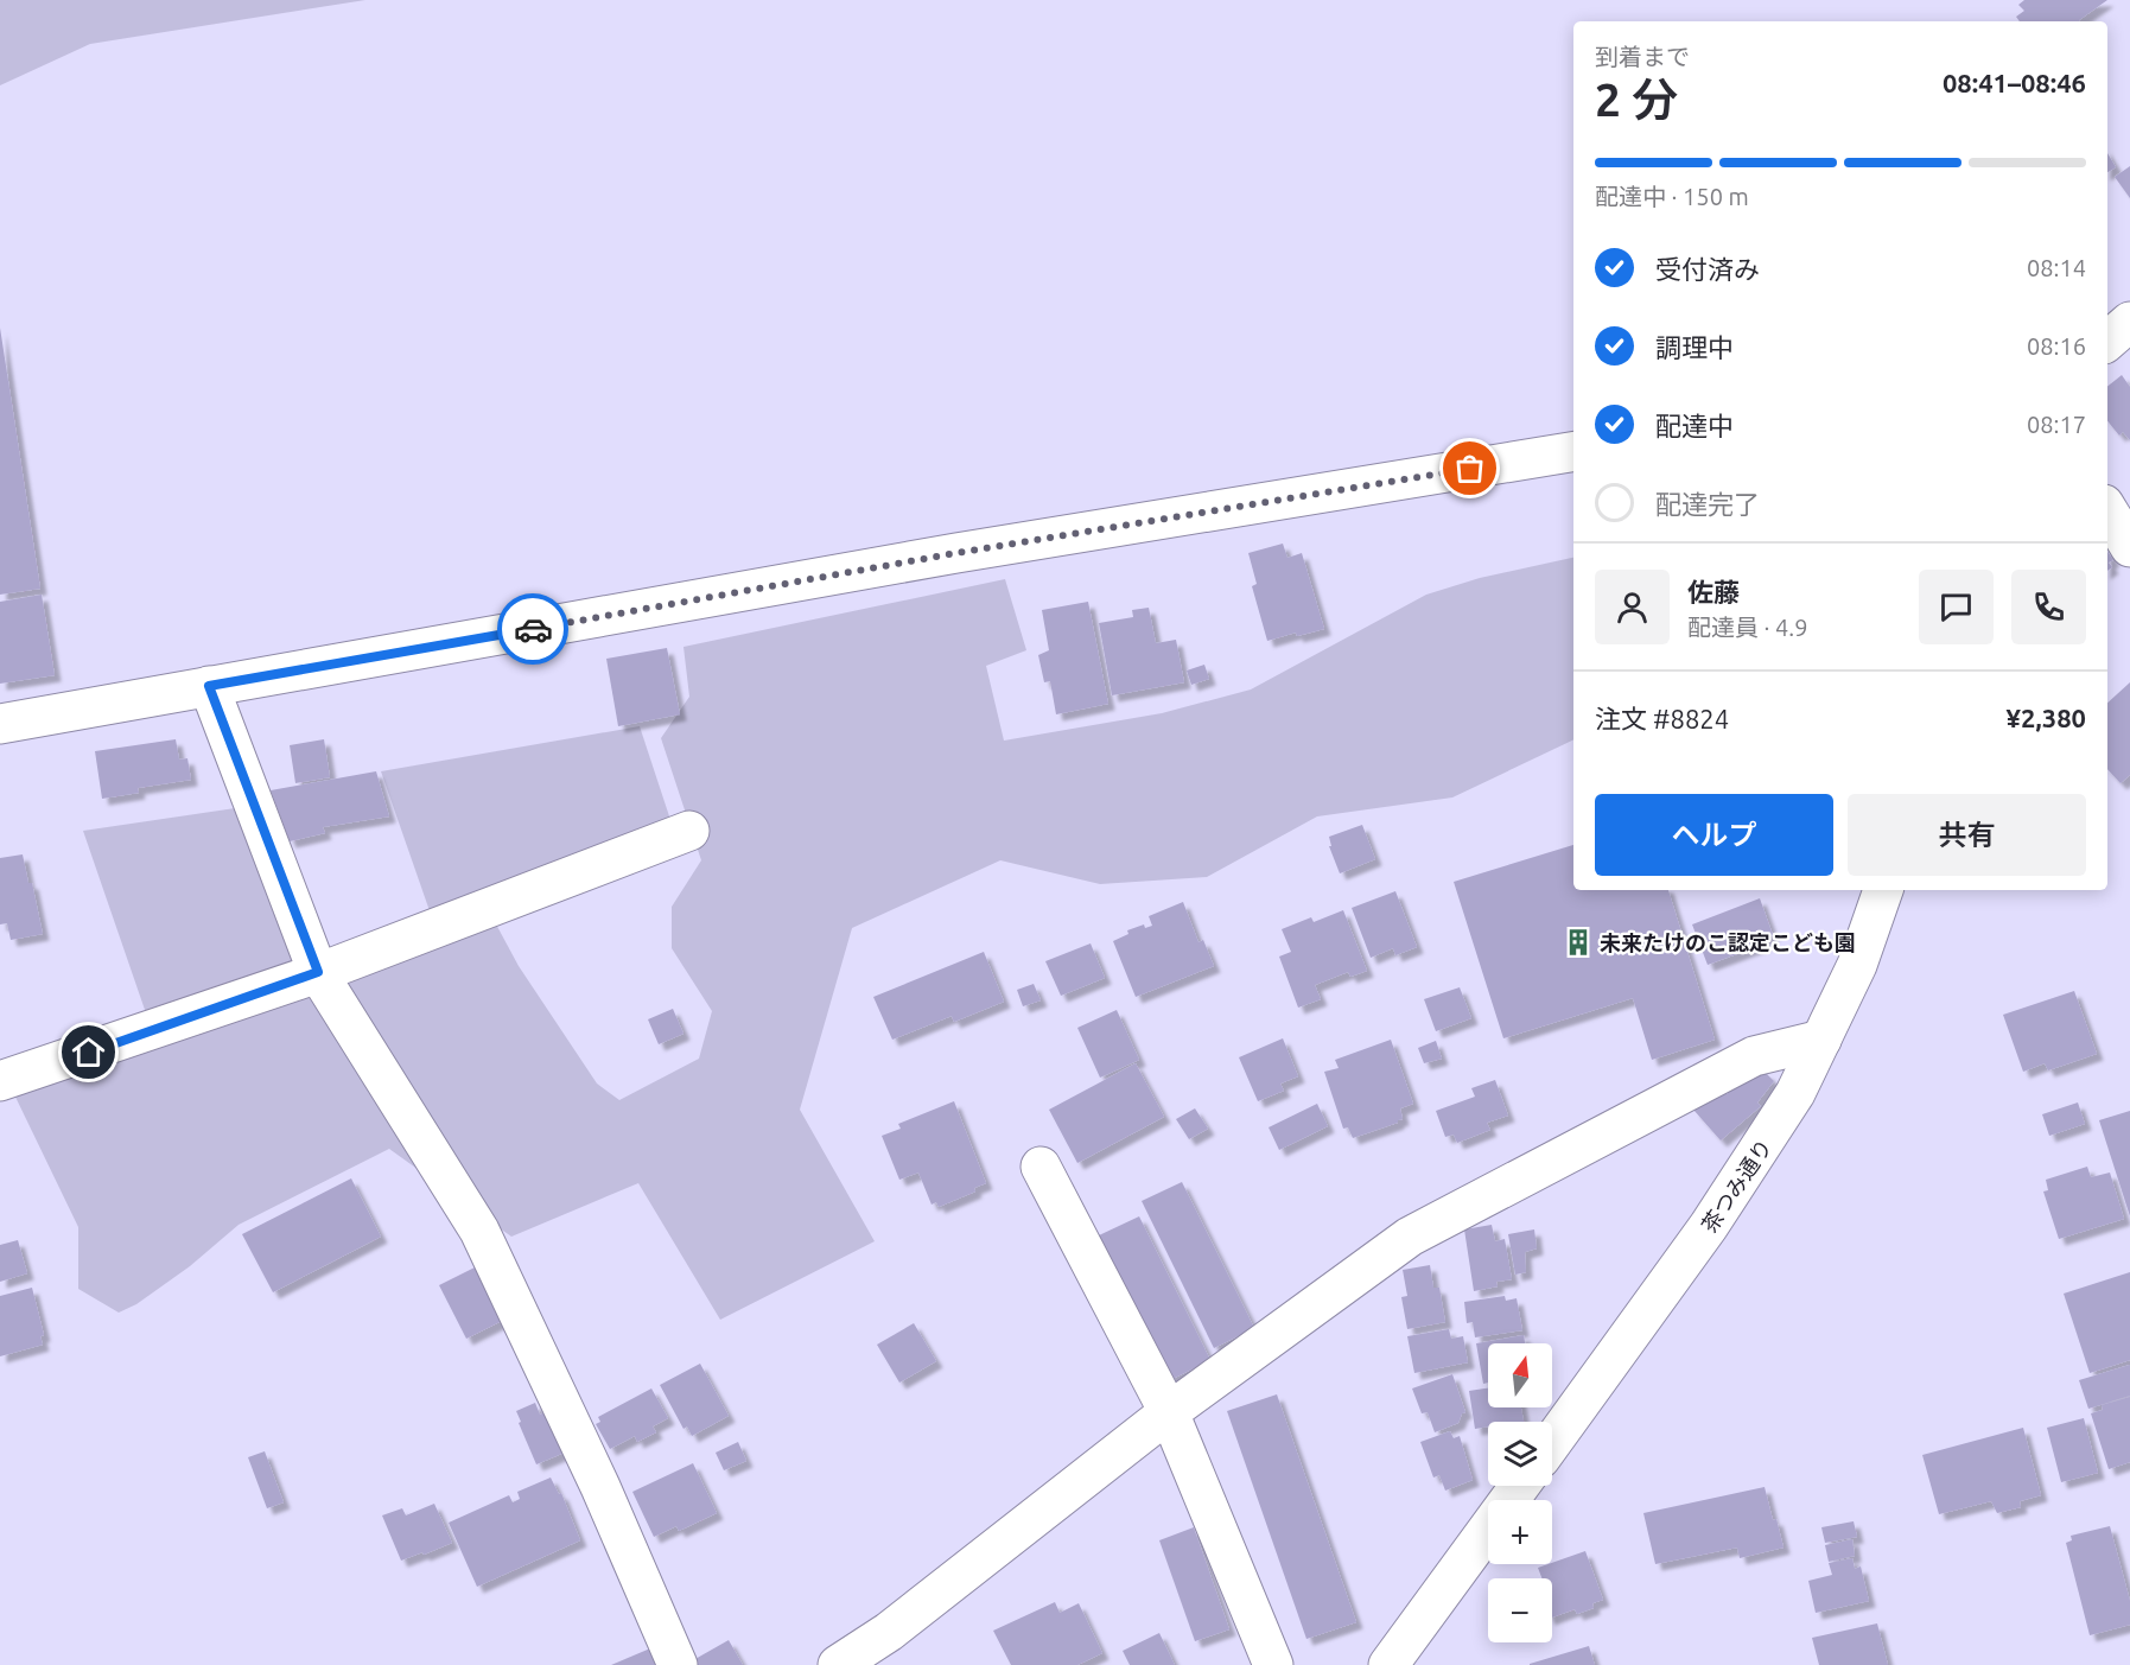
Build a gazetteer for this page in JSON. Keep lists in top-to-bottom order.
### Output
{
  "streets": {
    "street": ["茶つみ通り"]
  },
  "places": {
    "building": ["未来たけのこ認定こども園"]
  },
  "north": "top",
  "page": {
    "heading": ["2 分", "到着まで", "08:41–08:46"],
    "panel": [
      "佐藤",
      "配達員 · 4.9",
      "注文 #8824",
      "¥2,380"
    ],
    "bar": "配達中 · 150 m",
    "list": [
      ["受付済み", "08:14"],
      ["調理中", "08:16"],
      ["配達中", "08:17"],
      "配達完了"
    ],
    "buttons": ["ヘルプ", "共有"],
    "map_buttons": ["+", "−"]
  }
}
